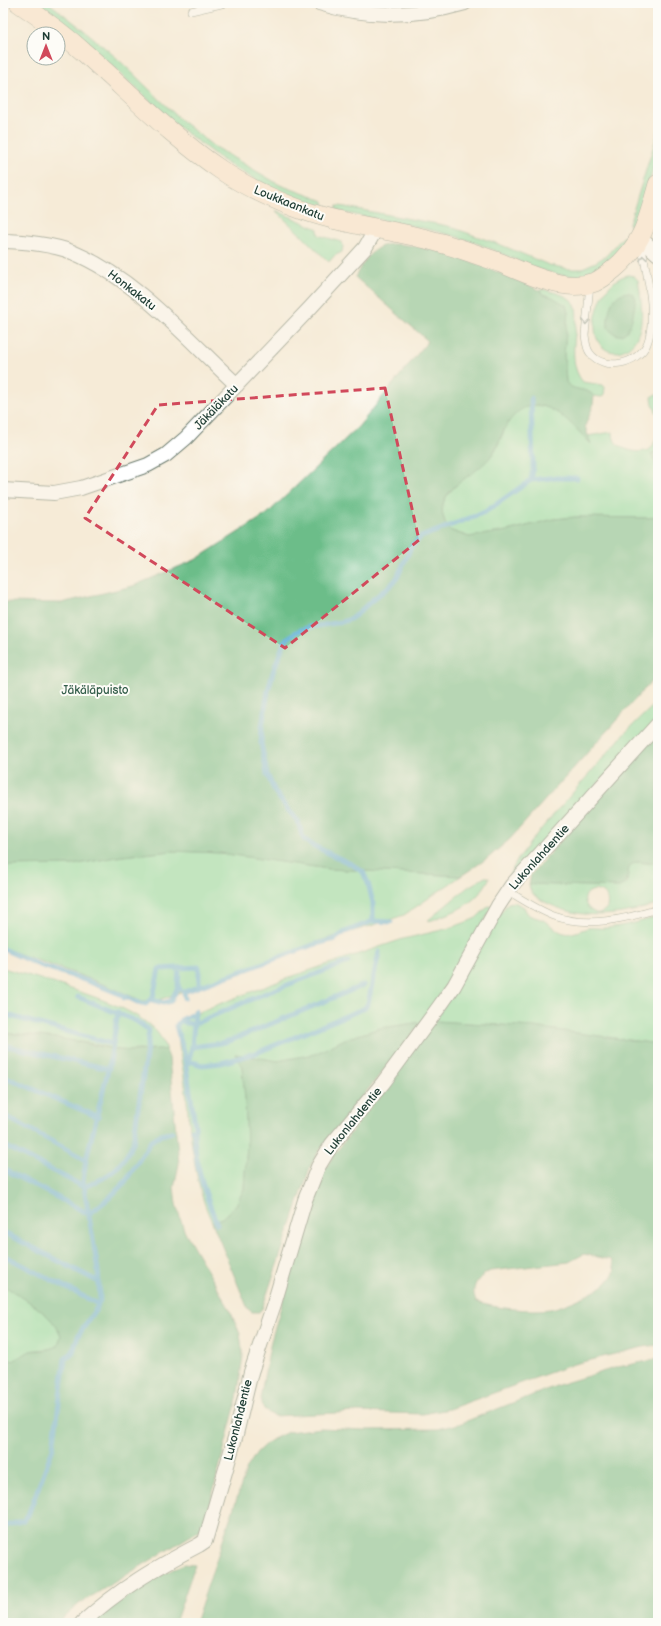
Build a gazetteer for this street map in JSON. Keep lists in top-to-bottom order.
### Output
{
  "streets": {
    "street": [
      "Loukkaankatu",
      "Honkakatu",
      "Jäkäläkatu",
      "Lukonlahdentie"
    ]
  },
  "crossings": [
    ["Loukkaankatu", "Jäkäläkatu"],
    ["Honkakatu", "Jäkäläkatu"]
  ],
  "parks": ["Jäkäläpuisto"],
  "north": "top"
}
